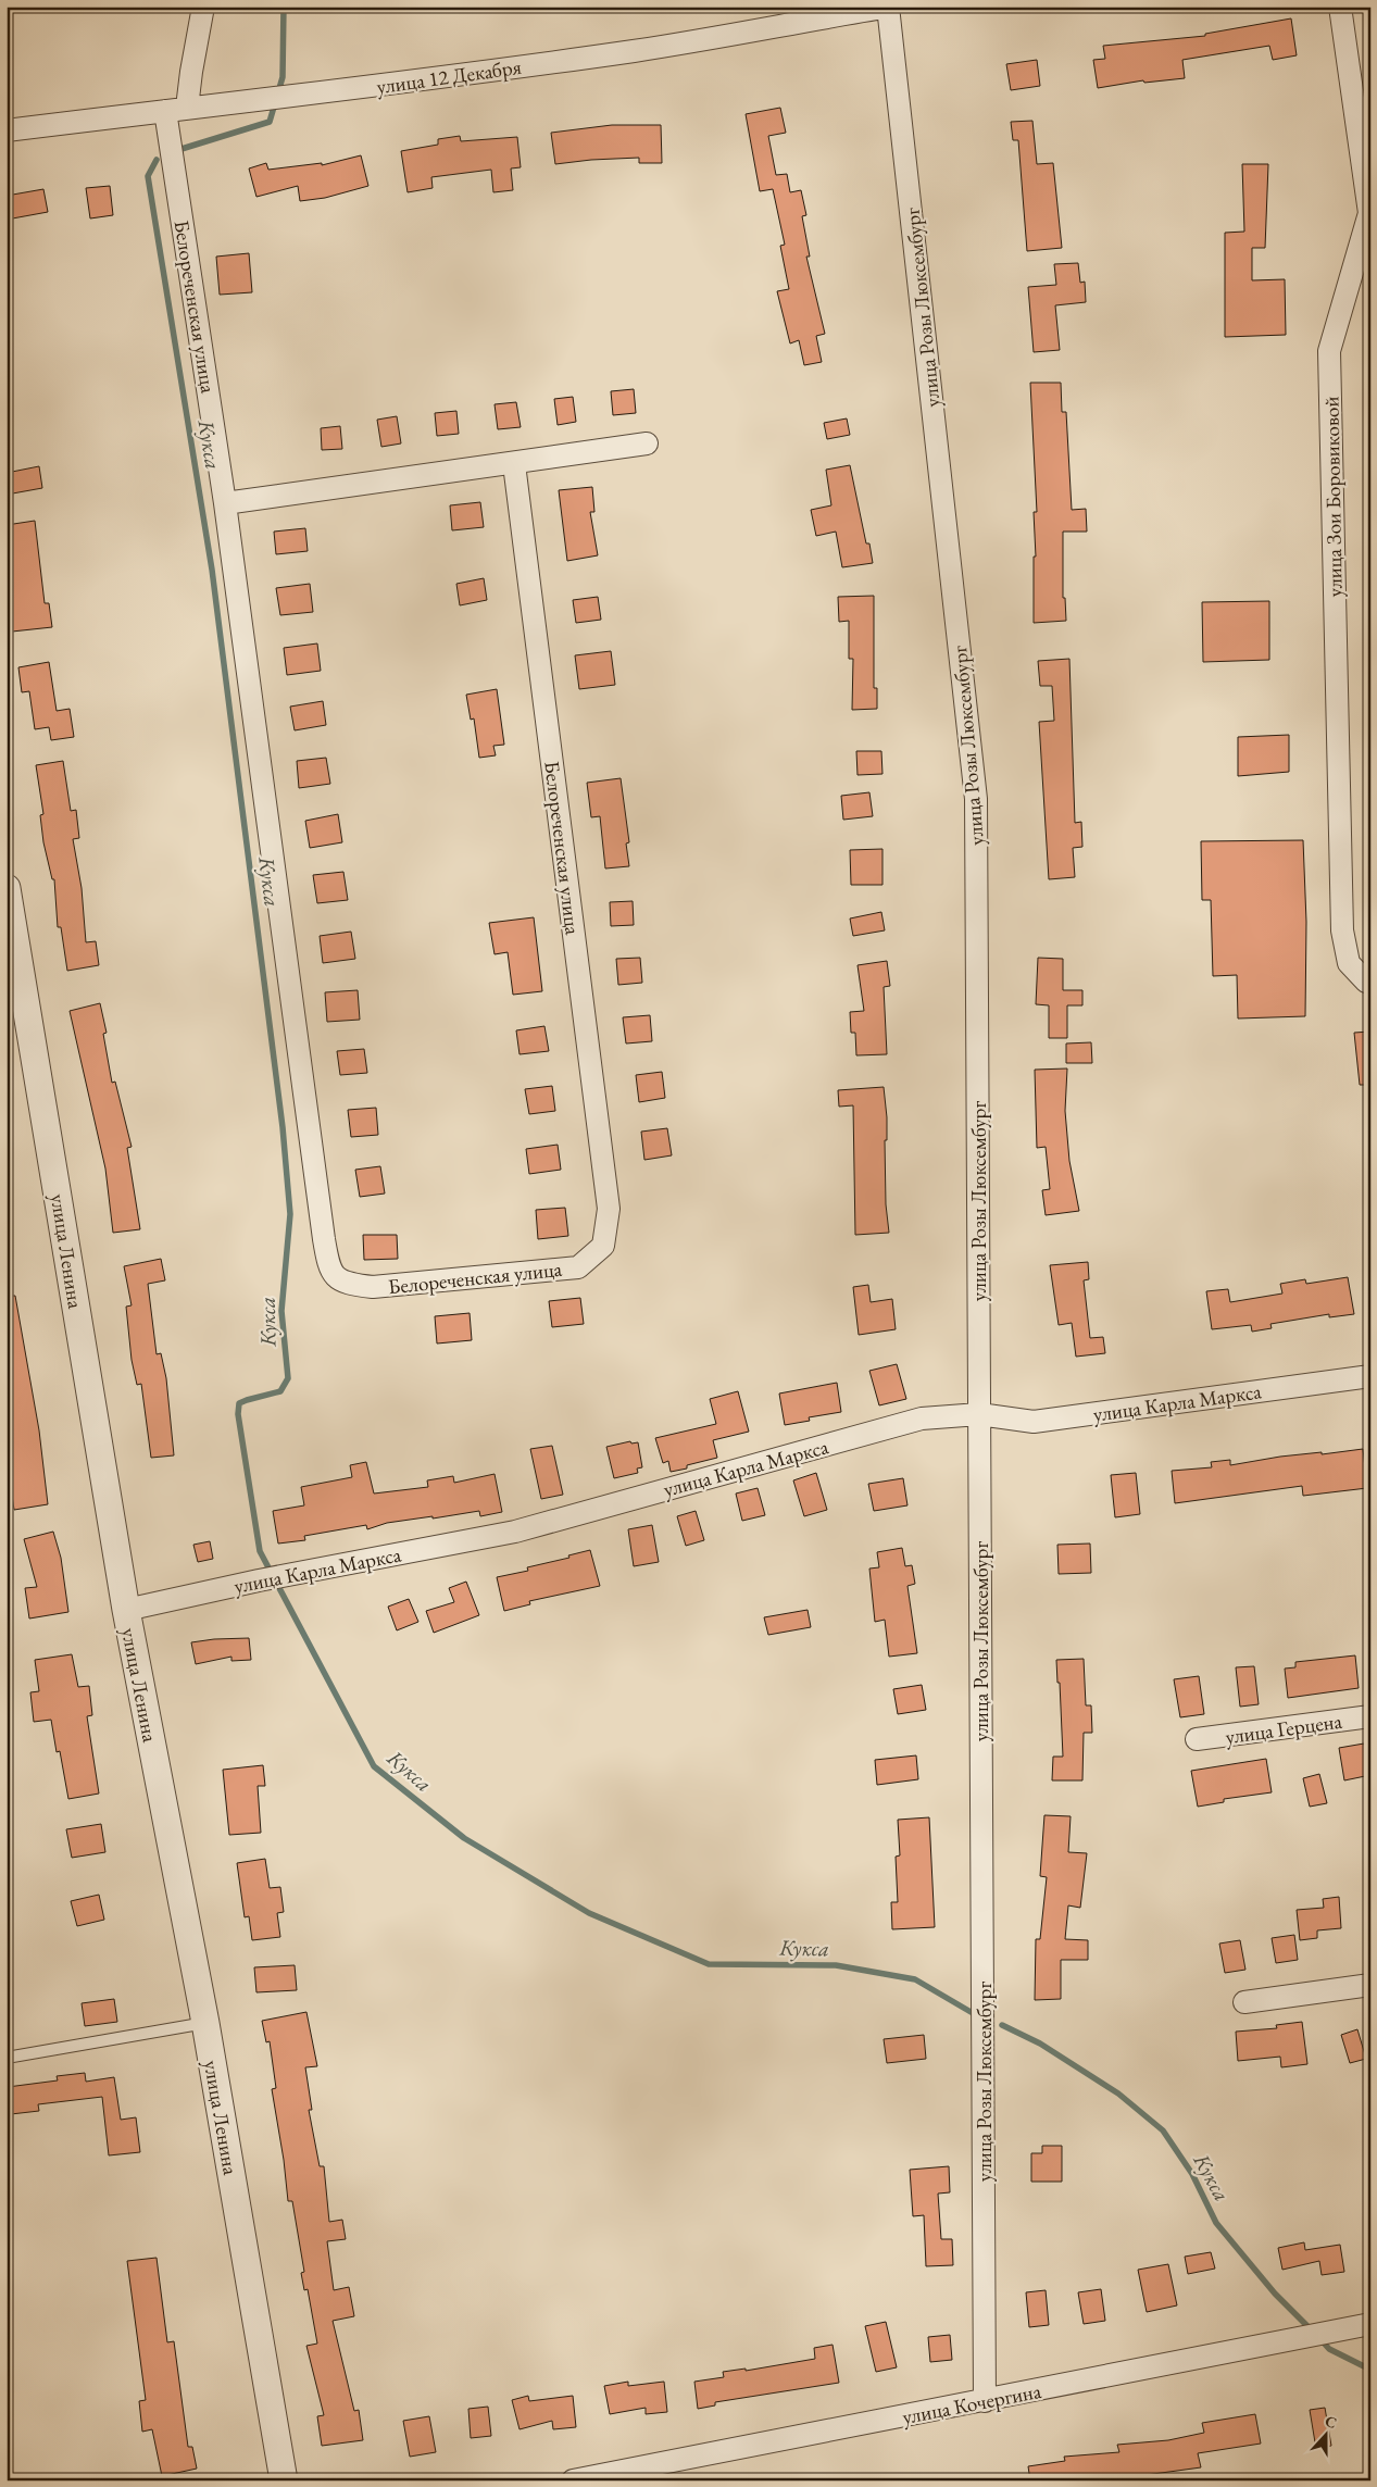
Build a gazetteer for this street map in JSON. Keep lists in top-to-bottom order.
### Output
{
  "streets": {
    "street": [
      "улица 12 Декабря",
      "Белореченская улица",
      "улица Розы Люксембург",
      "улица Зои Боровиковой",
      "улица Ленина",
      "улица Карла Маркса",
      "улица Герцена",
      "улица Кочергина"
    ]
  },
  "crossings": [
    ["улица 12 Декабря", "Белореченская улица"],
    ["улица 12 Декабря", "улица Розы Люксембург"],
    ["улица Розы Люксембург", "улица Карла Маркса"],
    ["улица Розы Люксембург", "улица Кочергина"],
    ["улица Ленина", "улица Карла Маркса"]
  ],
  "water": ["Кукса"],
  "north": "top"
}
